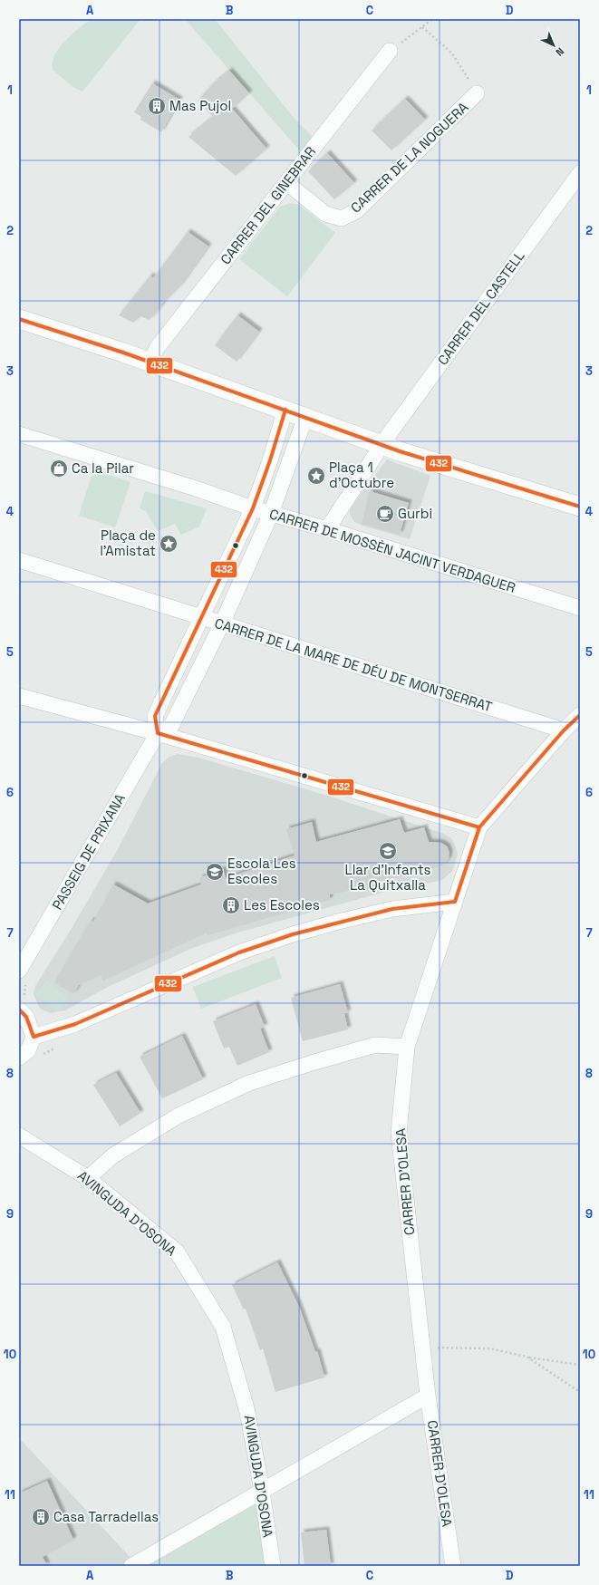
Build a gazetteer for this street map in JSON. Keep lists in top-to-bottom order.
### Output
{
  "streets": {
    "street": [
      "CARRER DE LA NOGUERA",
      "CARRER DEL GINEBRAR",
      "CARRER DEL CASTELL",
      "CARRER DE MOSSÈN JACINT VERDAGUER",
      "CARRER DE LA MARE DE DÉU DE MONTSERRAT",
      "PASSEIG DE PRIXANA",
      "CARRER D'OLESA",
      "AVINGUDA D'OSONA"
    ]
  },
  "crossings": [
    ["CARRER DE LA NOGUERA", "CARRER DEL GINEBRAR"],
    ["CARRER DE MOSSÈN JACINT VERDAGUER", "PASSEIG DE PRIXANA"],
    ["CARRER DE LA MARE DE DÉU DE MONTSERRAT", "PASSEIG DE PRIXANA"],
    ["CARRER DE LA MARE DE DÉU DE MONTSERRAT", "CARRER D'OLESA"]
  ],
  "places": {
    "building": ["Mas Pujol", "Les Escoles", "Casa Tarradellas"],
    "shop": ["Ca la Pilar"],
    "place": ["Plaça 1 d'Octubre", "Plaça de l'Amistat"],
    "cafe": ["Gurbi"],
    "school or university": ["Llar d'Infants La Quitxalla", "Escola Les Escoles"]
  },
  "lines": ["transit line 432"],
  "north": "bottom right",
  "grid": {
    "columns": [
      "A",
      "B",
      "C",
      "D"
    ],
    "rows": [
      "1",
      "2",
      "3",
      "4",
      "5",
      "6",
      "7",
      "8",
      "9",
      "10",
      "11"
    ]
  }
}
